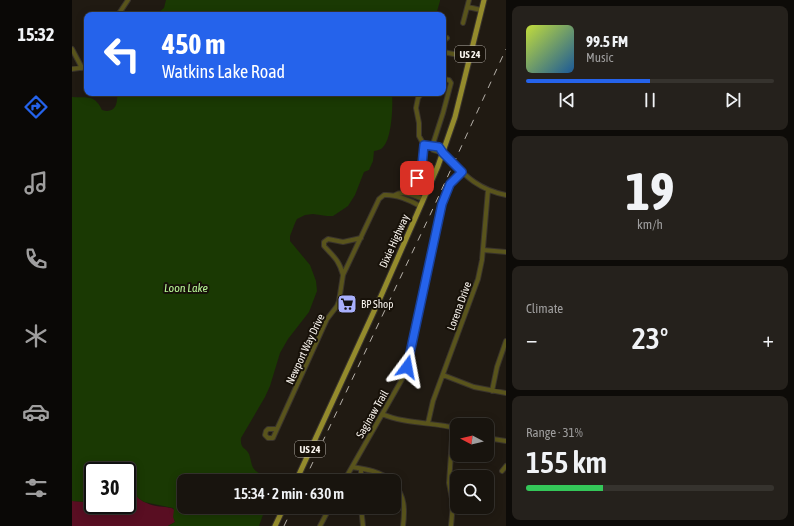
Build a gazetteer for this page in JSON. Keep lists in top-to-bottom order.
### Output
{
  "streets": {
    "main road": ["US 24", "Dixie Highway"],
    "street": ["Lorena Drive", "Newport Way Drive", "Saginaw Trail"]
  },
  "crossings": [
    ["Dixie Highway", "Newport Way Drive"]
  ],
  "water": ["Loon Lake"],
  "places": {
    "supermarket": ["BP Shop"]
  },
  "north": "left",
  "page": {
    "tabs": "15:32",
    "turn": ["450 m", "Watkins Lake Road"],
    "song": ["99.5 FM", "Music"],
    "tile": [
      ["19", "km/h"],
      "Climate",
      ["Range · 31%", "155 km"]
    ],
    "heat": ["−", "23°", "+"],
    "limit": "30",
    "trip": "15:34 · 2 min · 630 m"
  }
}
